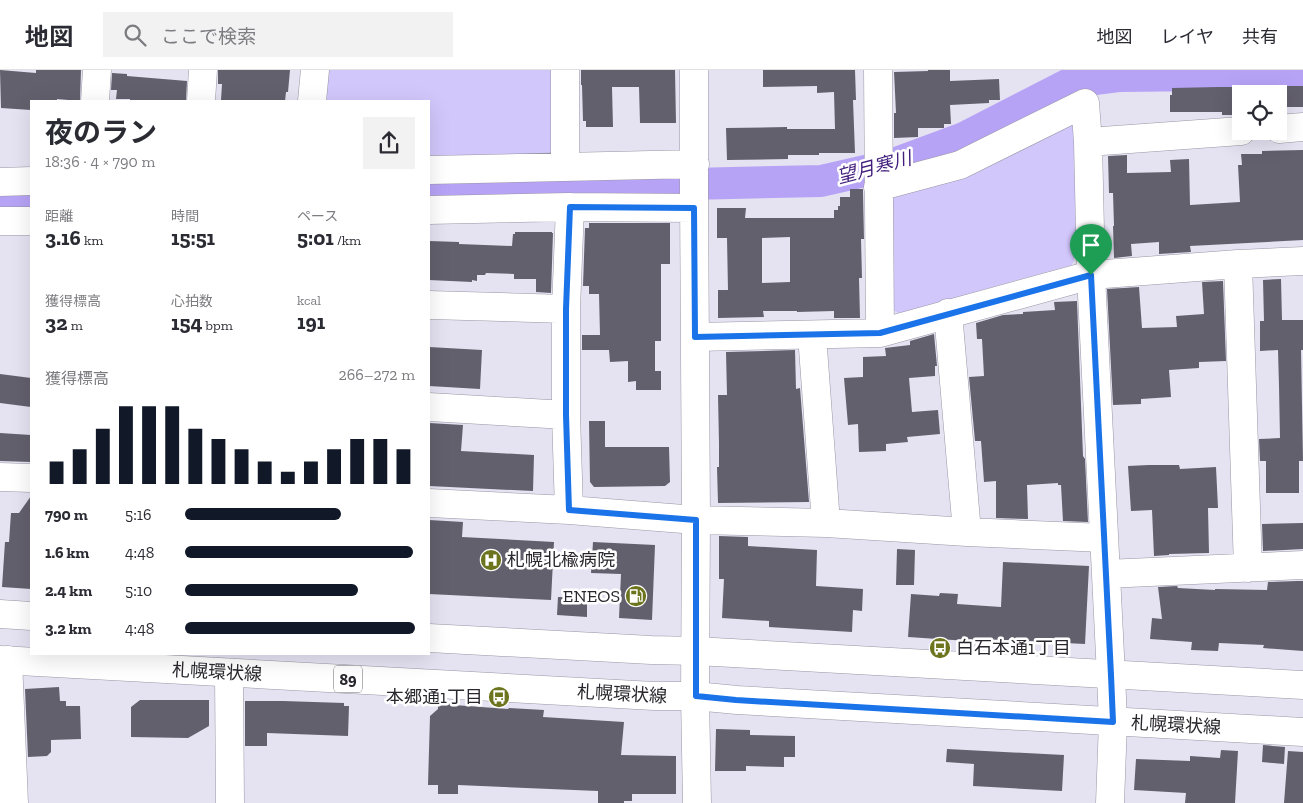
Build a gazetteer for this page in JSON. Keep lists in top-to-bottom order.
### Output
{
  "streets": {
    "street": ["札幌環状線", "89"]
  },
  "water": ["望月寒川"],
  "places": {
    "hospital": ["札幌北楡病院"],
    "fuel station": ["ENEOS"],
    "bus stop": ["白石本通1丁目", "本郷通1丁目"]
  },
  "page": {
    "header": "地図",
    "search": "ここで検索",
    "nav": ["地図", "レイヤ", "共有"],
    "heading": ["夜のラン", "18:36 · 4 × 790 m"],
    "stats": [
      ["距離", "3.16 km"],
      ["時間", "15:51"],
      ["ペース", "5:01 /km"],
      ["獲得標高", "32 m"],
      ["心拍数", "154 bpm"],
      ["kcal", "191"]
    ],
    "chart": ["獲得標高", "266–272 m"],
    "list": [
      {
        "name": "790 m",
        "note": "5:16"
      },
      {
        "name": "1.6 km",
        "note": "4:48"
      },
      {
        "name": "2.4 km",
        "note": "5:10"
      },
      {
        "name": "3.2 km",
        "note": "4:48"
      }
    ]
  }
}
